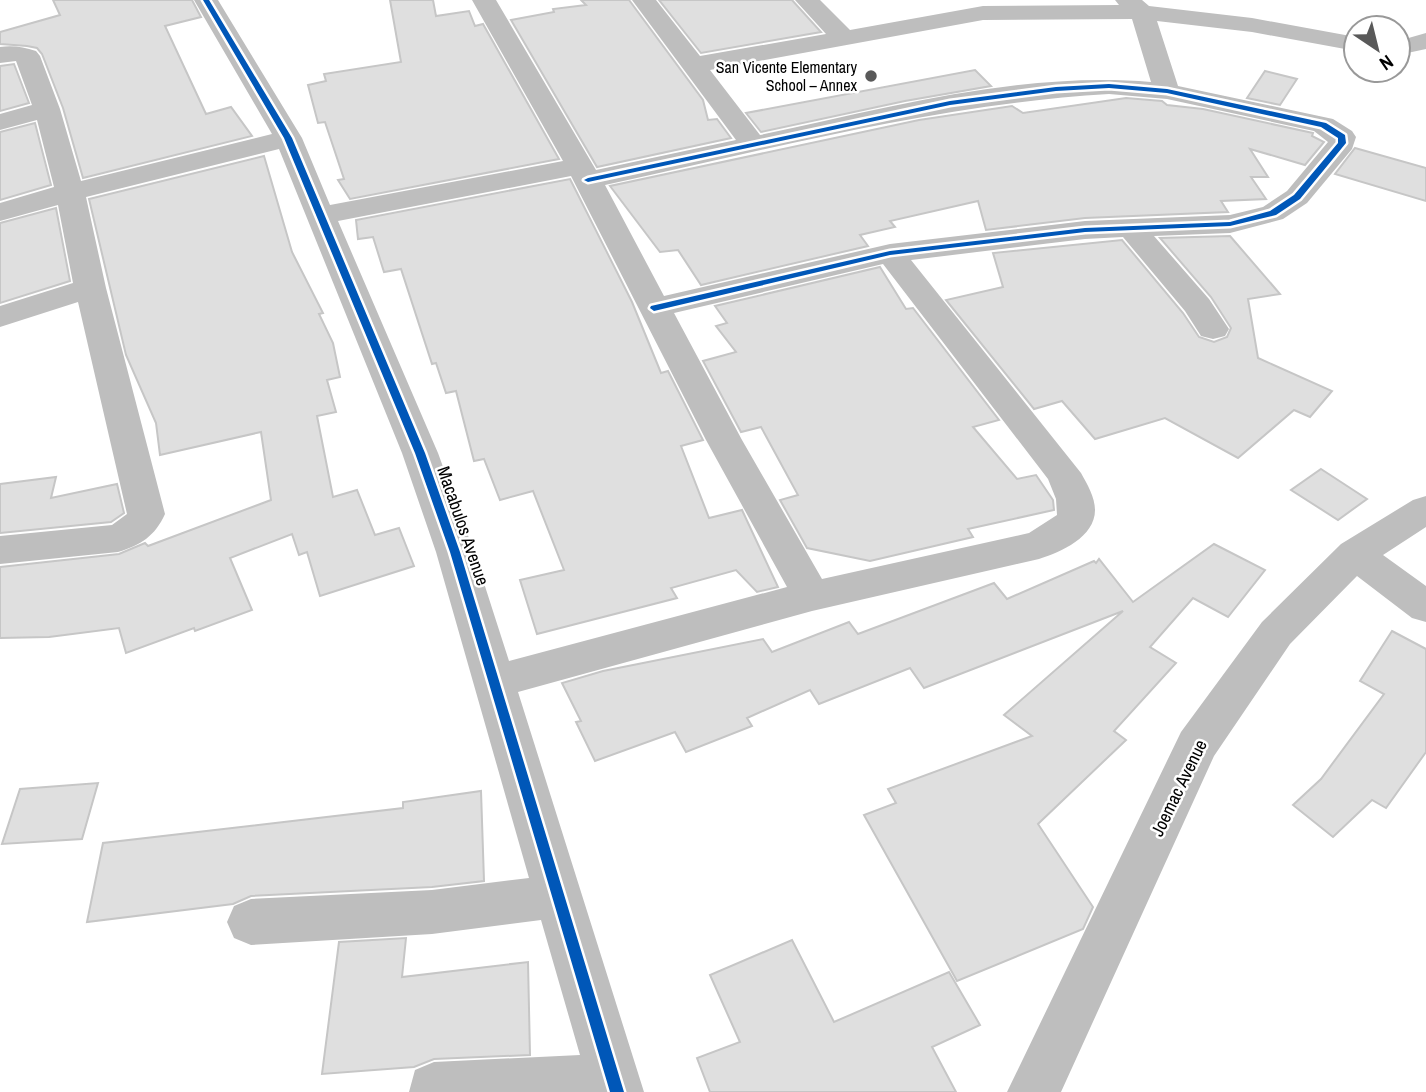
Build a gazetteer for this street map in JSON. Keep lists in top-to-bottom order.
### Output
{
  "streets": {
    "street": ["Macabulos Avenue", "Joemac Avenue"]
  },
  "places": ["San Vicente Elementary School – Annex"],
  "north": "bottom right"
}
